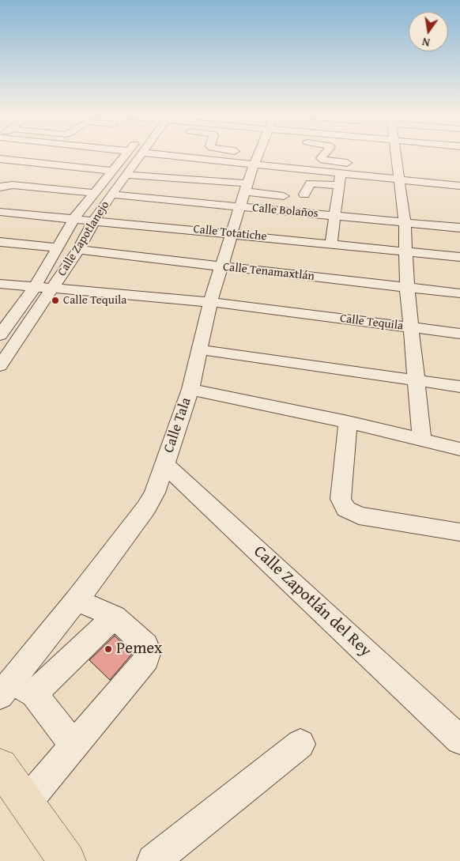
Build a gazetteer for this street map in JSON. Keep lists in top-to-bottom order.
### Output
{
  "streets": {
    "street": [
      "Calle Bolaños",
      "Calle Totatiche",
      "Calle Zapotlanejo",
      "Calle Tenamaxtlán",
      "Calle Tequila",
      "Calle Tala",
      "Calle Zapotlán del Rey"
    ]
  },
  "crossings": [
    ["Calle Bolaños", "Calle Zapotlanejo"],
    ["Calle Bolaños", "Calle Tala"],
    ["Calle Totatiche", "Calle Zapotlanejo"],
    ["Calle Totatiche", "Calle Tala"],
    ["Calle Zapotlanejo", "Calle Tenamaxtlán"],
    ["Calle Zapotlanejo", "Calle Tequila"],
    ["Calle Tenamaxtlán", "Calle Tala"],
    ["Calle Tequila", "Calle Tala"],
    ["Calle Tala", "Calle Zapotlán del Rey"]
  ],
  "places": ["Calle Tequila", "Pemex"],
  "north": "bottom"
}
